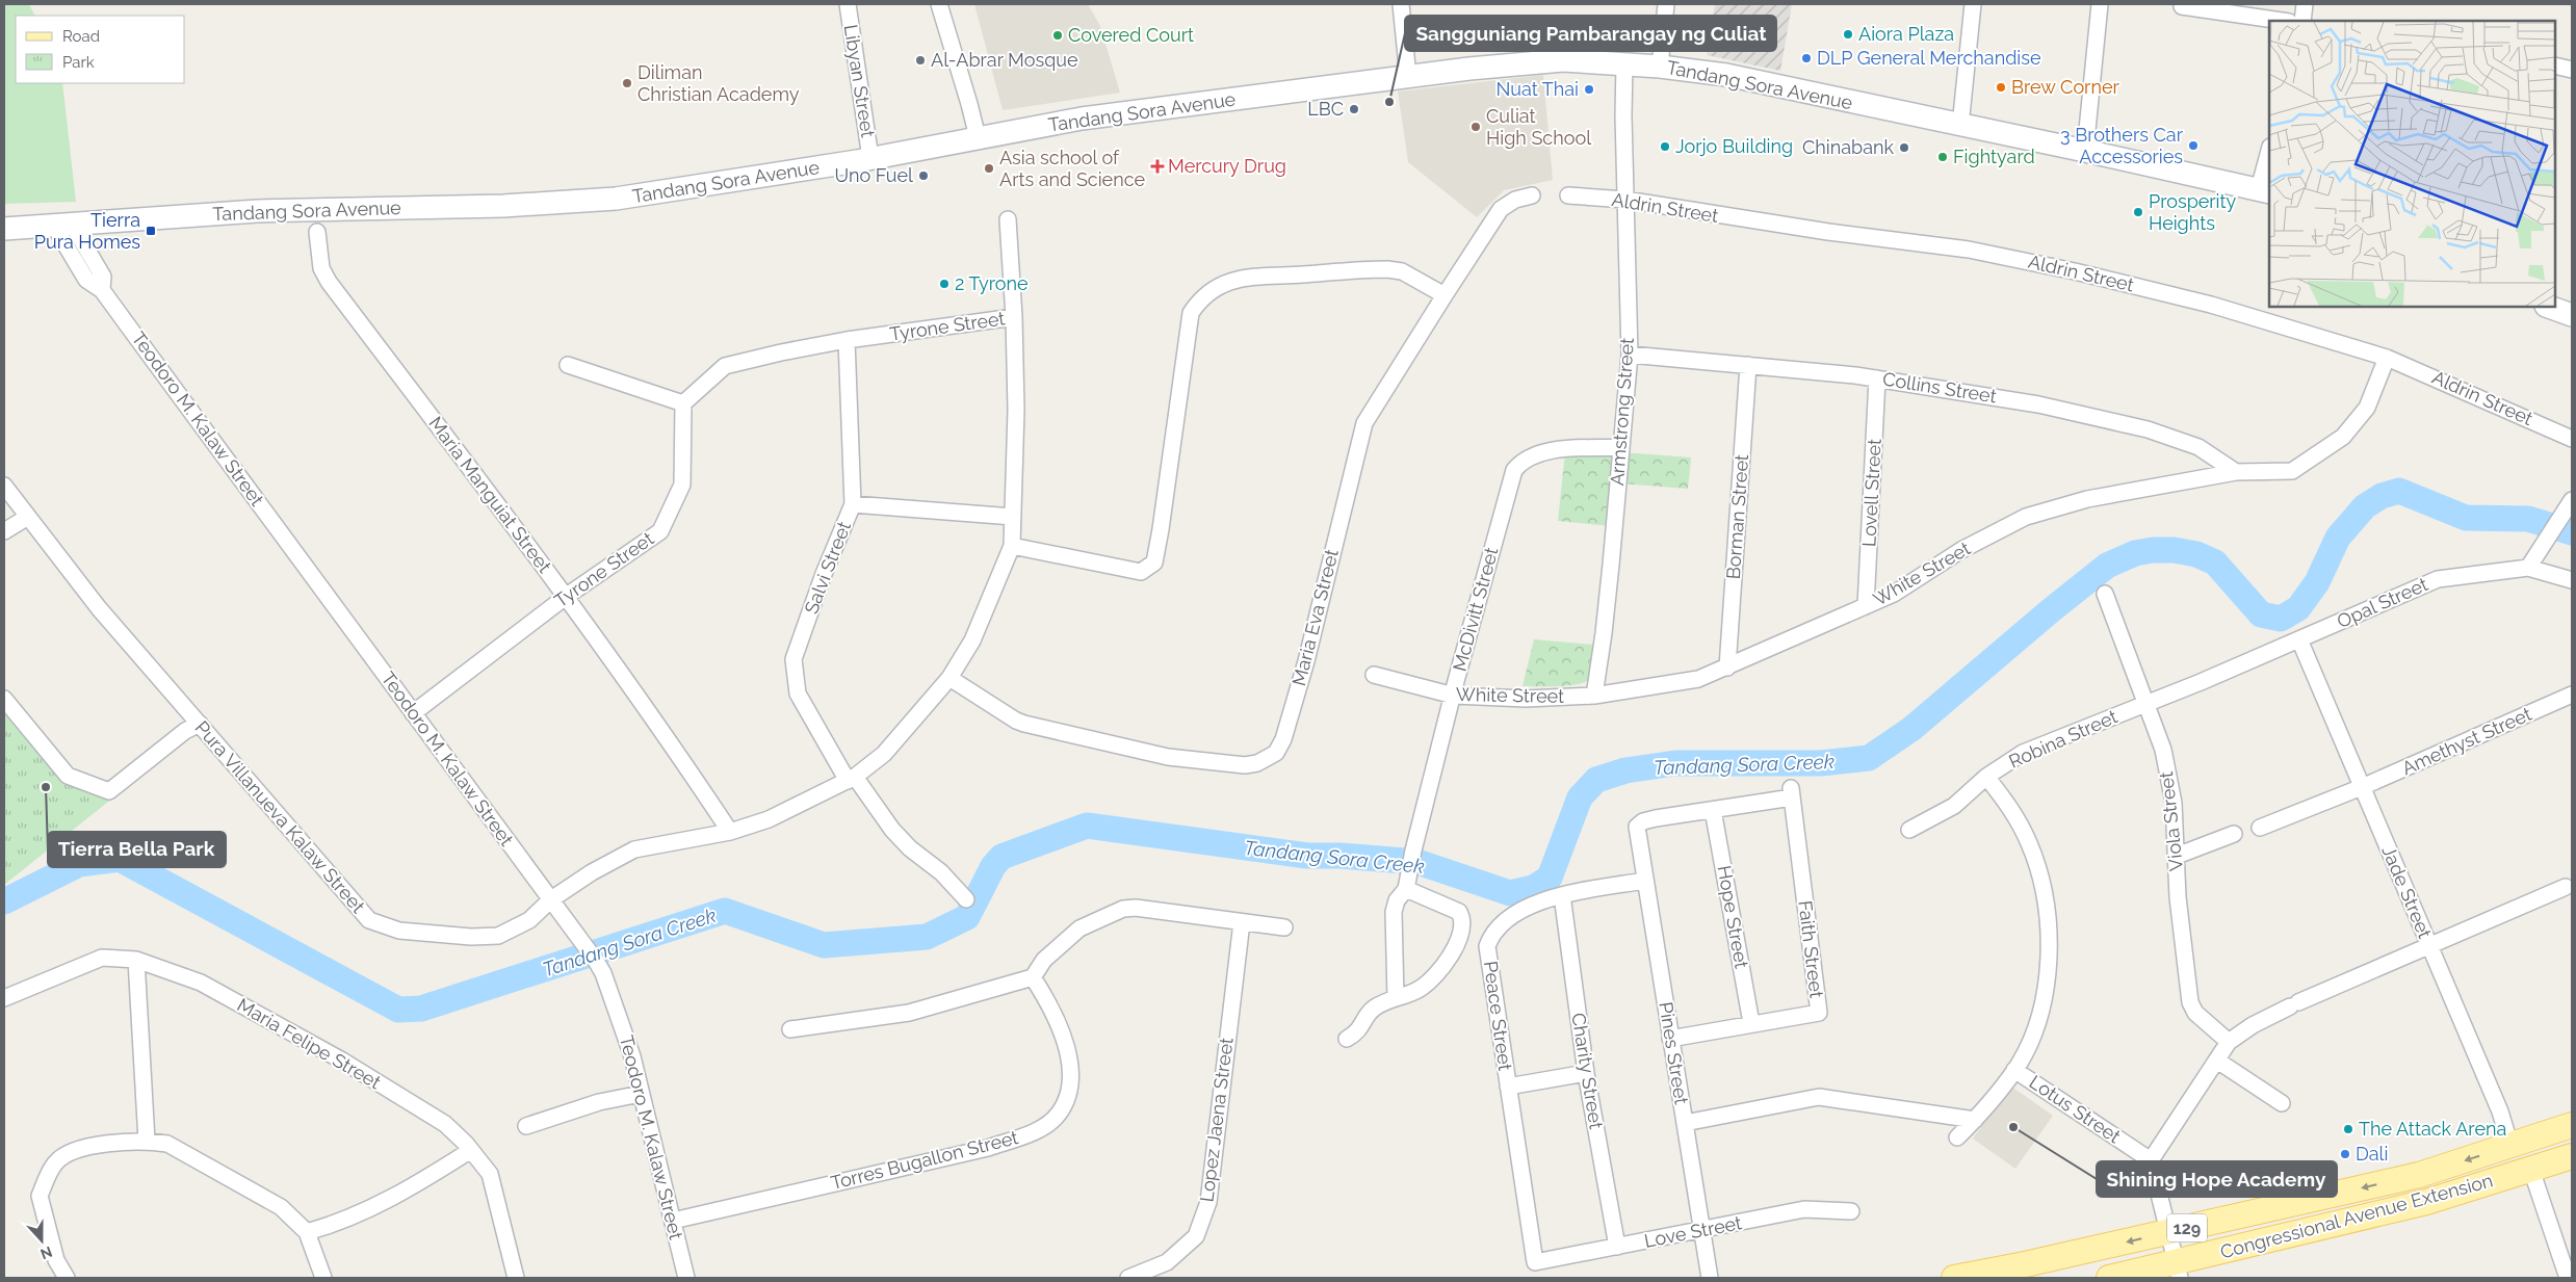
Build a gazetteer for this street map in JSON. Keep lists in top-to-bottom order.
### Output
{
  "streets": {
    "main road": ["Tandang Sora Avenue", "Congressional Avenue Extension", "129"],
    "street": [
      "Libyan Street",
      "Aldrin Street",
      "Tyrone Street",
      "Collins Street",
      "Armstrong Street",
      "Teodoro M. Kalaw Street",
      "Lovell Street",
      "Maria Manguiat Street",
      "Borman Street",
      "Salvi Street",
      "White Street",
      "Opal Street",
      "McDivitt Street",
      "Maria Eva Street",
      "Robina Street",
      "Amethyst Street",
      "Pura Villanueva Kalaw Street",
      "Viola Street",
      "Jade Street",
      "Hope Street",
      "Faith Street",
      "Peace Street",
      "Maria Felipe Street",
      "Pines Street",
      "Charity Street",
      "Lotus Street",
      "Lopez Jaena Street",
      "Torres Bugallon Street",
      "Love Street"
    ]
  },
  "crossings": [
    ["Libyan Street", "Tandang Sora Avenue"],
    ["Tandang Sora Avenue", "Armstrong Street"],
    ["Tandang Sora Avenue", "Teodoro M. Kalaw Street"],
    ["Aldrin Street", "Armstrong Street"],
    ["Aldrin Street", "White Street"],
    ["Tyrone Street", "Teodoro M. Kalaw Street"],
    ["Tyrone Street", "Maria Manguiat Street"],
    ["Tyrone Street", "Salvi Street"],
    ["Tyrone Street", "Pura Villanueva Kalaw Street"],
    ["Collins Street", "Armstrong Street"],
    ["Collins Street", "Lovell Street"],
    ["Collins Street", "Borman Street"],
    ["Collins Street", "White Street"],
    ["Armstrong Street", "White Street"],
    ["Armstrong Street", "McDivitt Street"],
    ["Teodoro M. Kalaw Street", "Pura Villanueva Kalaw Street"],
    ["Teodoro M. Kalaw Street", "Torres Bugallon Street"],
    ["Lovell Street", "White Street"],
    ["Maria Manguiat Street", "Pura Villanueva Kalaw Street"],
    ["Borman Street", "White Street"],
    ["Salvi Street", "Pura Villanueva Kalaw Street"],
    ["White Street", "McDivitt Street"],
    ["Opal Street", "Robina Street"],
    ["Opal Street", "Jade Street"],
    ["Maria Eva Street", "Pura Villanueva Kalaw Street"],
    ["Robina Street", "Viola Street"],
    ["Amethyst Street", "Jade Street"],
    ["Jade Street", "Congressional Avenue Extension"],
    ["Hope Street", "Faith Street"],
    ["Faith Street", "Pines Street"],
    ["Peace Street", "Pines Street"],
    ["Peace Street", "Charity Street"],
    ["Peace Street", "Love Street"],
    ["Pines Street", "Love Street"],
    ["Charity Street", "Love Street"]
  ],
  "water": ["Tandang Sora Creek"],
  "places": {
    "other": [
      "Aiora Plaza",
      "Covered Court",
      "DLP General Merchandise",
      "Al-Abrar Mosque",
      "Diliman Christian Academy",
      "Brew Corner",
      "Nuat Thai",
      "Sangguniang Pambarangay ng Culiat",
      "LBC",
      "Culiat High School",
      "3 Brothers Car Accessories",
      "Jorjo Building",
      "Chinabank",
      "Fightyard",
      "Asia school of Arts and Science",
      "Uno Fuel",
      "Prosperity Heights",
      "2 Tyrone",
      "Tierra Bella Park",
      "Shining Hope Academy",
      "The Attack Arena",
      "Dali"
    ],
    "health": ["Mercury Drug"],
    "transit": ["Tierra Pura Homes"]
  },
  "legend": ["Road", "Park"],
  "north": "bottom"
}
